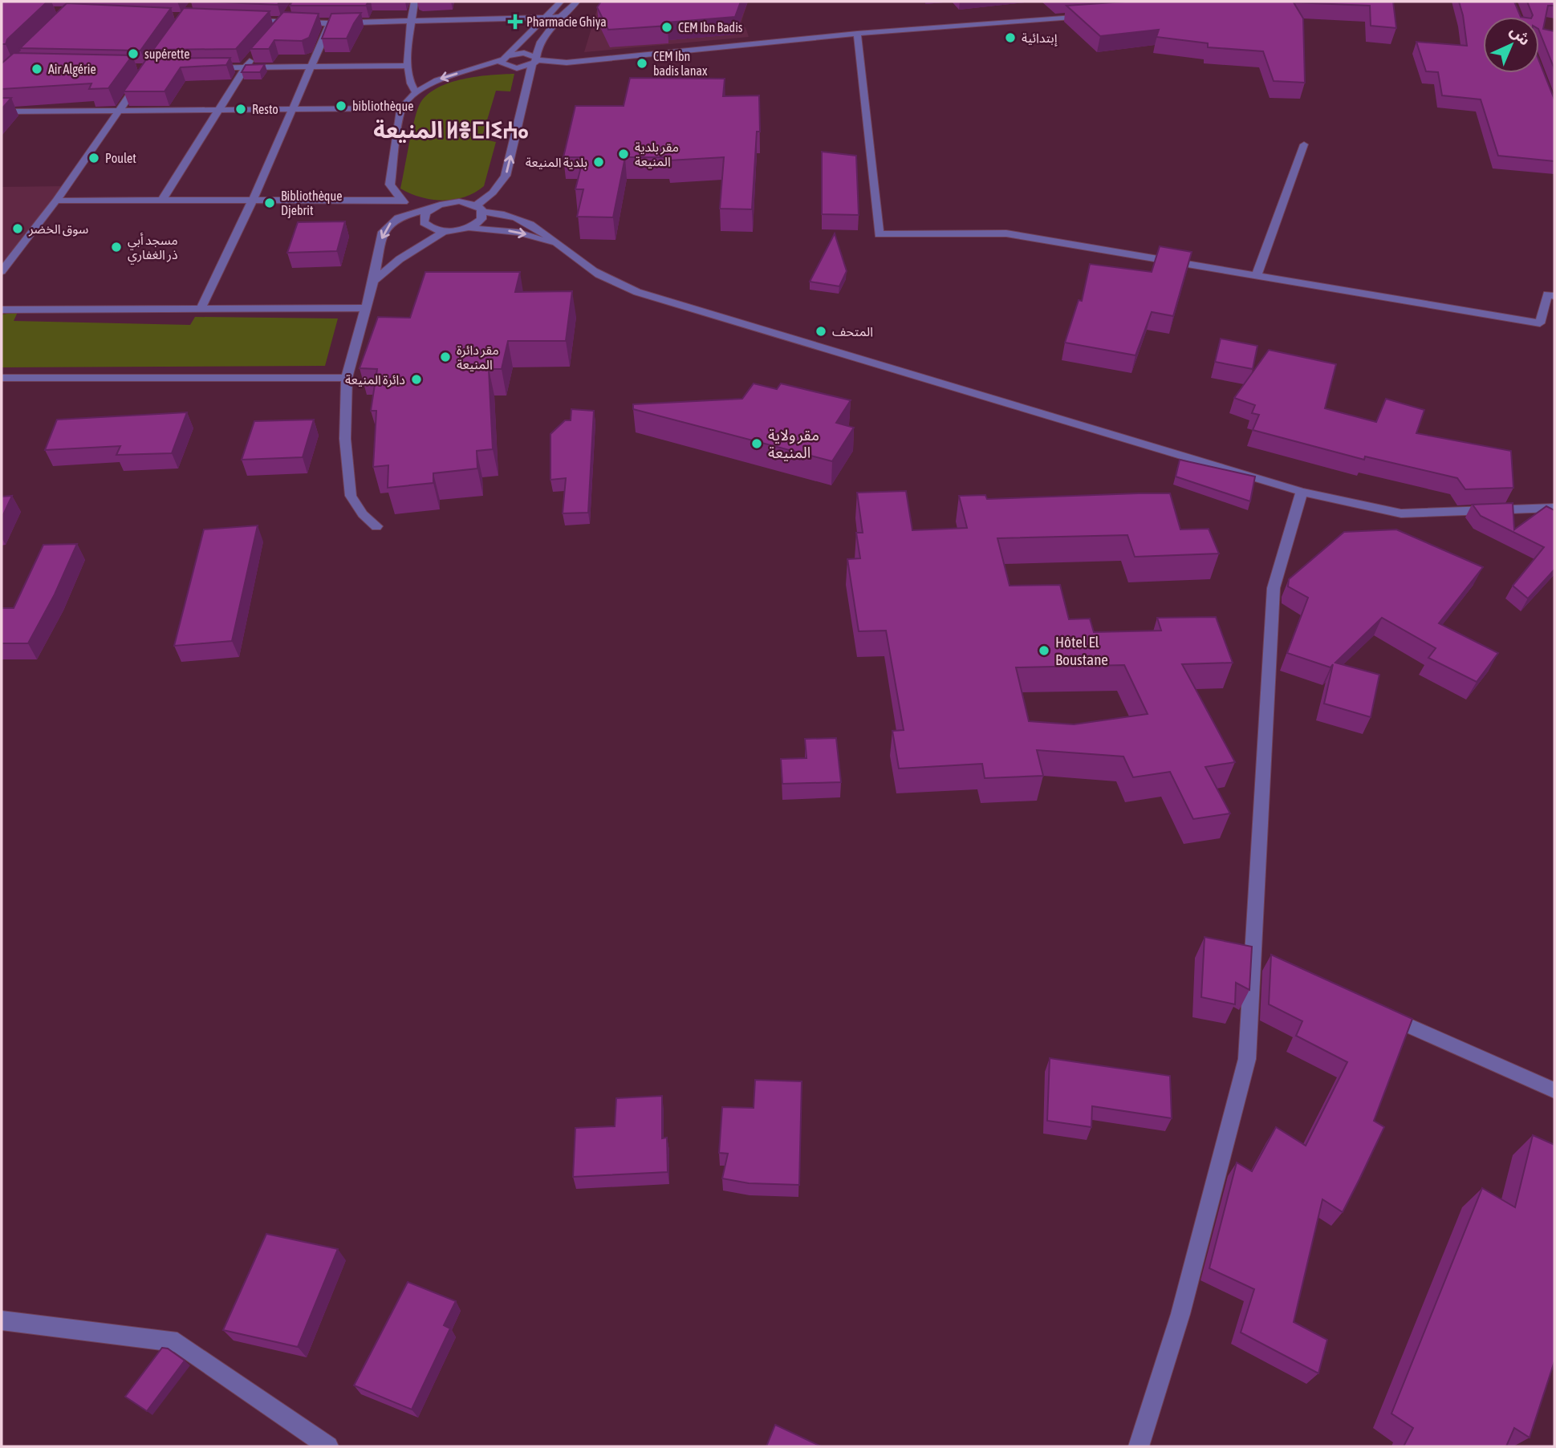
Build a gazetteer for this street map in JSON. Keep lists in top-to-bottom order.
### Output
{
  "districts": ["المنيعة ⵍⴻⵎⵏⵉⵄⴰ"],
  "places": {
    "health": ["Pharmacie Ghiya"],
    "other": [
      "CEM Ibn Badis",
      "إبتدائية",
      "supérette",
      "CEM Ibn badis lanax",
      "Air Algérie",
      "bibliothèque",
      "Resto",
      "مقر بلدية المنيعة",
      "Poulet",
      "بلدية المنيعة",
      "Bibliothèque Djebrit",
      "سوق الخضر",
      "مسجد أبي ذر الغفاري",
      "المتحف",
      "مقر دائرة المنيعة",
      "دائرة المنيعة",
      "مقر ولاية المنيعة",
      "Hôtel El Boustane"
    ]
  },
  "north": "top right"
}
